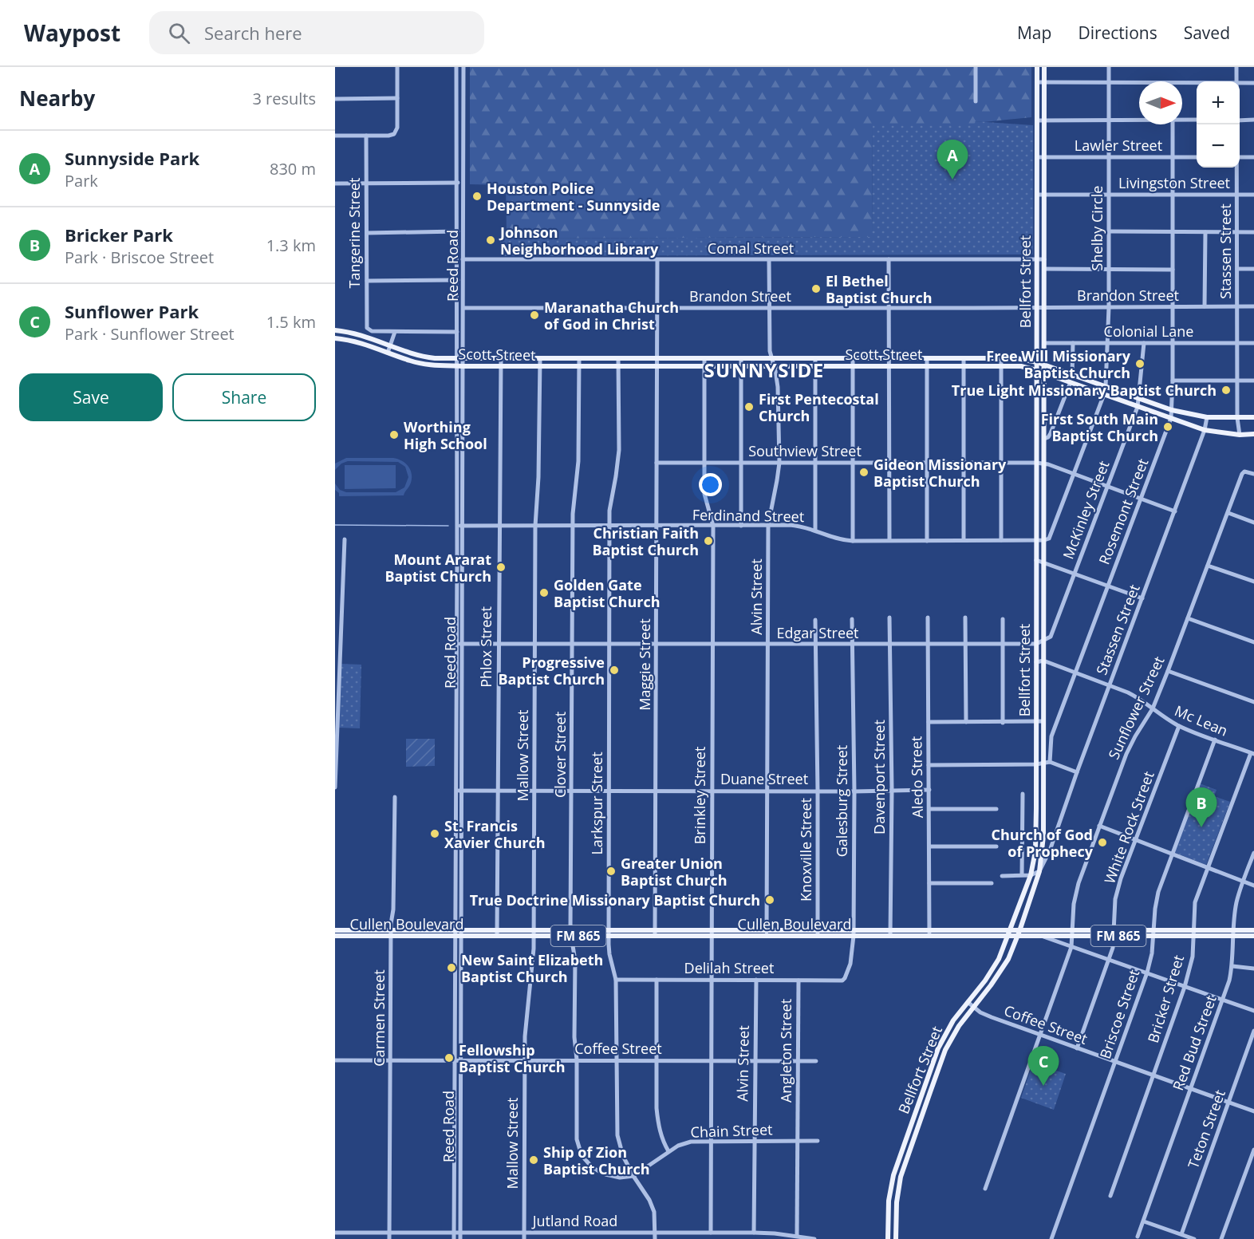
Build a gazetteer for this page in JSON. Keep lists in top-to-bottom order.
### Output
{
  "streets": {
    "main road": [
      "Bellfort Street",
      "Scott Street",
      "Cullen Boulevard",
      "FM 865"
    ],
    "street": [
      "Lawler Street",
      "Livingston Street",
      "Shelby Circle",
      "Tangerine Street",
      "Comal Street",
      "Stassen Street",
      "Reed Road",
      "Brandon Street",
      "Colonial Lane",
      "Southview Street",
      "McKinley Street",
      "Rosemont Street",
      "Ferdinand Street",
      "Alvin Street",
      "Edgar Street",
      "Phlox Street",
      "Maggie Street",
      "Sunflower Street",
      "Mc Lean",
      "Clover Street",
      "Mallow Street",
      "Davenport Street",
      "Aledo Street",
      "Duane Street",
      "Brinkley Street",
      "Galesburg Street",
      "Larkspur Street",
      "White Rock Street",
      "Knoxville Street",
      "Delilah Street",
      "Bricker Street",
      "Briscoe Street",
      "Carmen Street",
      "Coffee Street",
      "Red Bud Street",
      "Angleton Street",
      "Teton Street",
      "Chain Street",
      "Jutland Road"
    ]
  },
  "crossings": [
    ["Lawler Street", "Shelby Circle"],
    ["Lawler Street", "Bellfort Street"],
    ["Lawler Street", "Rosemont Street"],
    ["Livingston Street", "Shelby Circle"],
    ["Livingston Street", "Stassen Street"],
    ["Livingston Street", "Bellfort Street"],
    ["Livingston Street", "Rosemont Street"],
    ["Shelby Circle", "Bellfort Street"],
    ["Shelby Circle", "Brandon Street"],
    ["Shelby Circle", "Colonial Lane"],
    ["Shelby Circle", "Scott Street"],
    ["Shelby Circle", "Southview Street"],
    ["Comal Street", "Reed Road"],
    ["Comal Street", "Bellfort Street"],
    ["Comal Street", "Alvin Street"],
    ["Comal Street", "Maggie Street"],
    ["Stassen Street", "Bellfort Street"],
    ["Stassen Street", "Brandon Street"],
    ["Stassen Street", "Colonial Lane"],
    ["Stassen Street", "Scott Street"],
    ["Stassen Street", "Southview Street"],
    ["Stassen Street", "Mc Lean"],
    ["Reed Road", "Brandon Street"],
    ["Reed Road", "Scott Street"],
    ["Reed Road", "Ferdinand Street"],
    ["Reed Road", "Edgar Street"],
    ["Reed Road", "Duane Street"],
    ["Reed Road", "Cullen Boulevard"],
    ["Reed Road", "Coffee Street"],
    ["Reed Road", "Jutland Road"],
    ["Bellfort Street", "Brandon Street"],
    ["Bellfort Street", "Colonial Lane"],
    ["Bellfort Street", "Scott Street"],
    ["Bellfort Street", "Southview Street"],
    ["Bellfort Street", "McKinley Street"],
    ["Bellfort Street", "Ferdinand Street"],
    ["Bellfort Street", "Edgar Street"],
    ["Bellfort Street", "Mc Lean"],
    ["Bellfort Street", "Cullen Boulevard"],
    ["Bellfort Street", "Coffee Street"],
    ["Brandon Street", "Rosemont Street"],
    ["Brandon Street", "Alvin Street"],
    ["Brandon Street", "Maggie Street"],
    ["Colonial Lane", "McKinley Street"],
    ["Colonial Lane", "Rosemont Street"],
    ["Scott Street", "McKinley Street"],
    ["Scott Street", "Rosemont Street"],
    ["Scott Street", "Alvin Street"],
    ["Scott Street", "Phlox Street"],
    ["Scott Street", "Maggie Street"],
    ["Scott Street", "Clover Street"],
    ["Scott Street", "Mallow Street"],
    ["Scott Street", "Brinkley Street"],
    ["Scott Street", "Larkspur Street"],
    ["Southview Street", "McKinley Street"],
    ["Southview Street", "Rosemont Street"],
    ["Southview Street", "Alvin Street"],
    ["Southview Street", "Maggie Street"],
    ["Southview Street", "Brinkley Street"],
    ["Rosemont Street", "Mc Lean"],
    ["Ferdinand Street", "Alvin Street"],
    ["Ferdinand Street", "Phlox Street"],
    ["Ferdinand Street", "Maggie Street"],
    ["Ferdinand Street", "Clover Street"],
    ["Ferdinand Street", "Mallow Street"],
    ["Ferdinand Street", "Brinkley Street"],
    ["Ferdinand Street", "Larkspur Street"],
    ["Alvin Street", "Edgar Street"],
    ["Alvin Street", "Duane Street"],
    ["Alvin Street", "Cullen Boulevard"],
    ["Alvin Street", "Delilah Street"],
    ["Alvin Street", "Coffee Street"],
    ["Alvin Street", "Chain Street"],
    ["Alvin Street", "Jutland Road"],
    ["Edgar Street", "Phlox Street"],
    ["Edgar Street", "Maggie Street"],
    ["Edgar Street", "Clover Street"],
    ["Edgar Street", "Mallow Street"],
    ["Edgar Street", "Davenport Street"],
    ["Edgar Street", "Aledo Street"],
    ["Edgar Street", "Brinkley Street"],
    ["Edgar Street", "Galesburg Street"],
    ["Edgar Street", "Larkspur Street"],
    ["Edgar Street", "Knoxville Street"],
    ["Phlox Street", "Duane Street"],
    ["Phlox Street", "Cullen Boulevard"],
    ["Maggie Street", "Duane Street"],
    ["Maggie Street", "Cullen Boulevard"],
    ["Sunflower Street", "Mc Lean"],
    ["Sunflower Street", "Cullen Boulevard"],
    ["Mc Lean", "White Rock Street"],
    ["Mc Lean", "Bricker Street"],
    ["Mc Lean", "Briscoe Street"],
    ["Clover Street", "Duane Street"],
    ["Clover Street", "Larkspur Street"],
    ["Clover Street", "Cullen Boulevard"],
    ["Clover Street", "Coffee Street"],
    ["Clover Street", "Chain Street"],
    ["Mallow Street", "Duane Street"],
    ["Mallow Street", "Cullen Boulevard"],
    ["Mallow Street", "Coffee Street"],
    ["Mallow Street", "Jutland Road"],
    ["Davenport Street", "Duane Street"],
    ["Davenport Street", "Cullen Boulevard"],
    ["Aledo Street", "Duane Street"],
    ["Aledo Street", "Cullen Boulevard"],
    ["Duane Street", "Brinkley Street"],
    ["Duane Street", "Galesburg Street"],
    ["Duane Street", "Larkspur Street"],
    ["Duane Street", "Knoxville Street"],
    ["Brinkley Street", "Cullen Boulevard"],
    ["Brinkley Street", "Delilah Street"],
    ["Brinkley Street", "Coffee Street"],
    ["Brinkley Street", "Chain Street"],
    ["Brinkley Street", "Jutland Road"],
    ["Galesburg Street", "Cullen Boulevard"],
    ["Galesburg Street", "Delilah Street"],
    ["Larkspur Street", "Cullen Boulevard"],
    ["Larkspur Street", "Delilah Street"],
    ["Larkspur Street", "Coffee Street"],
    ["Larkspur Street", "Chain Street"],
    ["Larkspur Street", "Jutland Road"],
    ["White Rock Street", "Cullen Boulevard"],
    ["White Rock Street", "Coffee Street"],
    ["Knoxville Street", "Cullen Boulevard"],
    ["Cullen Boulevard", "Bricker Street"],
    ["Cullen Boulevard", "Briscoe Street"],
    ["Cullen Boulevard", "Carmen Street"],
    ["Cullen Boulevard", "Red Bud Street"],
    ["Delilah Street", "Angleton Street"],
    ["Bricker Street", "Coffee Street"],
    ["Briscoe Street", "Coffee Street"],
    ["Carmen Street", "Coffee Street"],
    ["Carmen Street", "Jutland Road"],
    ["Coffee Street", "Red Bud Street"],
    ["Coffee Street", "Angleton Street"],
    ["Coffee Street", "Teton Street"],
    ["Angleton Street", "Chain Street"],
    ["Angleton Street", "Jutland Road"]
  ],
  "districts": ["SUNNYSIDE"],
  "places": [
    "Houston Police Department - Sunnyside",
    "Johnson Neighborhood Library",
    "El Bethel Baptist Church",
    "Maranatha Church of God in Christ",
    "Free Will Missionary Baptist Church",
    "True Light Missionary Baptist Church",
    "First Pentecostal Church",
    "First South Main Baptist Church",
    "Worthing High School",
    "Gideon Missionary Baptist Church",
    "Christian Faith Baptist Church",
    "Mount Ararat Baptist Church",
    "Golden Gate Baptist Church",
    "Progressive Baptist Church",
    "St. Francis Xavier Church",
    "Church of God of Prophecy",
    "Greater Union Baptist Church",
    "True Doctrine Missionary Baptist Church",
    "New Saint Elizabeth Baptist Church",
    "Fellowship Baptist Church",
    "Ship of Zion Baptist Church"
  ],
  "north": "right",
  "page": {
    "header": "Waypost",
    "search": "Search here",
    "nav": ["Map", "Directions", "Saved"],
    "heading": ["Nearby", "3 results"],
    "map_buttons": ["+", "−"],
    "list": [
      {
        "mark": "A",
        "name": "Sunnyside Park",
        "note": "Park",
        "value": "830 m"
      },
      {
        "mark": "B",
        "name": "Bricker Park",
        "note": "Park · Briscoe Street",
        "value": "1.3 km"
      },
      {
        "mark": "C",
        "name": "Sunflower Park",
        "note": "Park · Sunflower Street",
        "value": "1.5 km"
      }
    ],
    "pins": ["A", "B", "C"],
    "buttons": ["Save", "Share"]
  }
}
